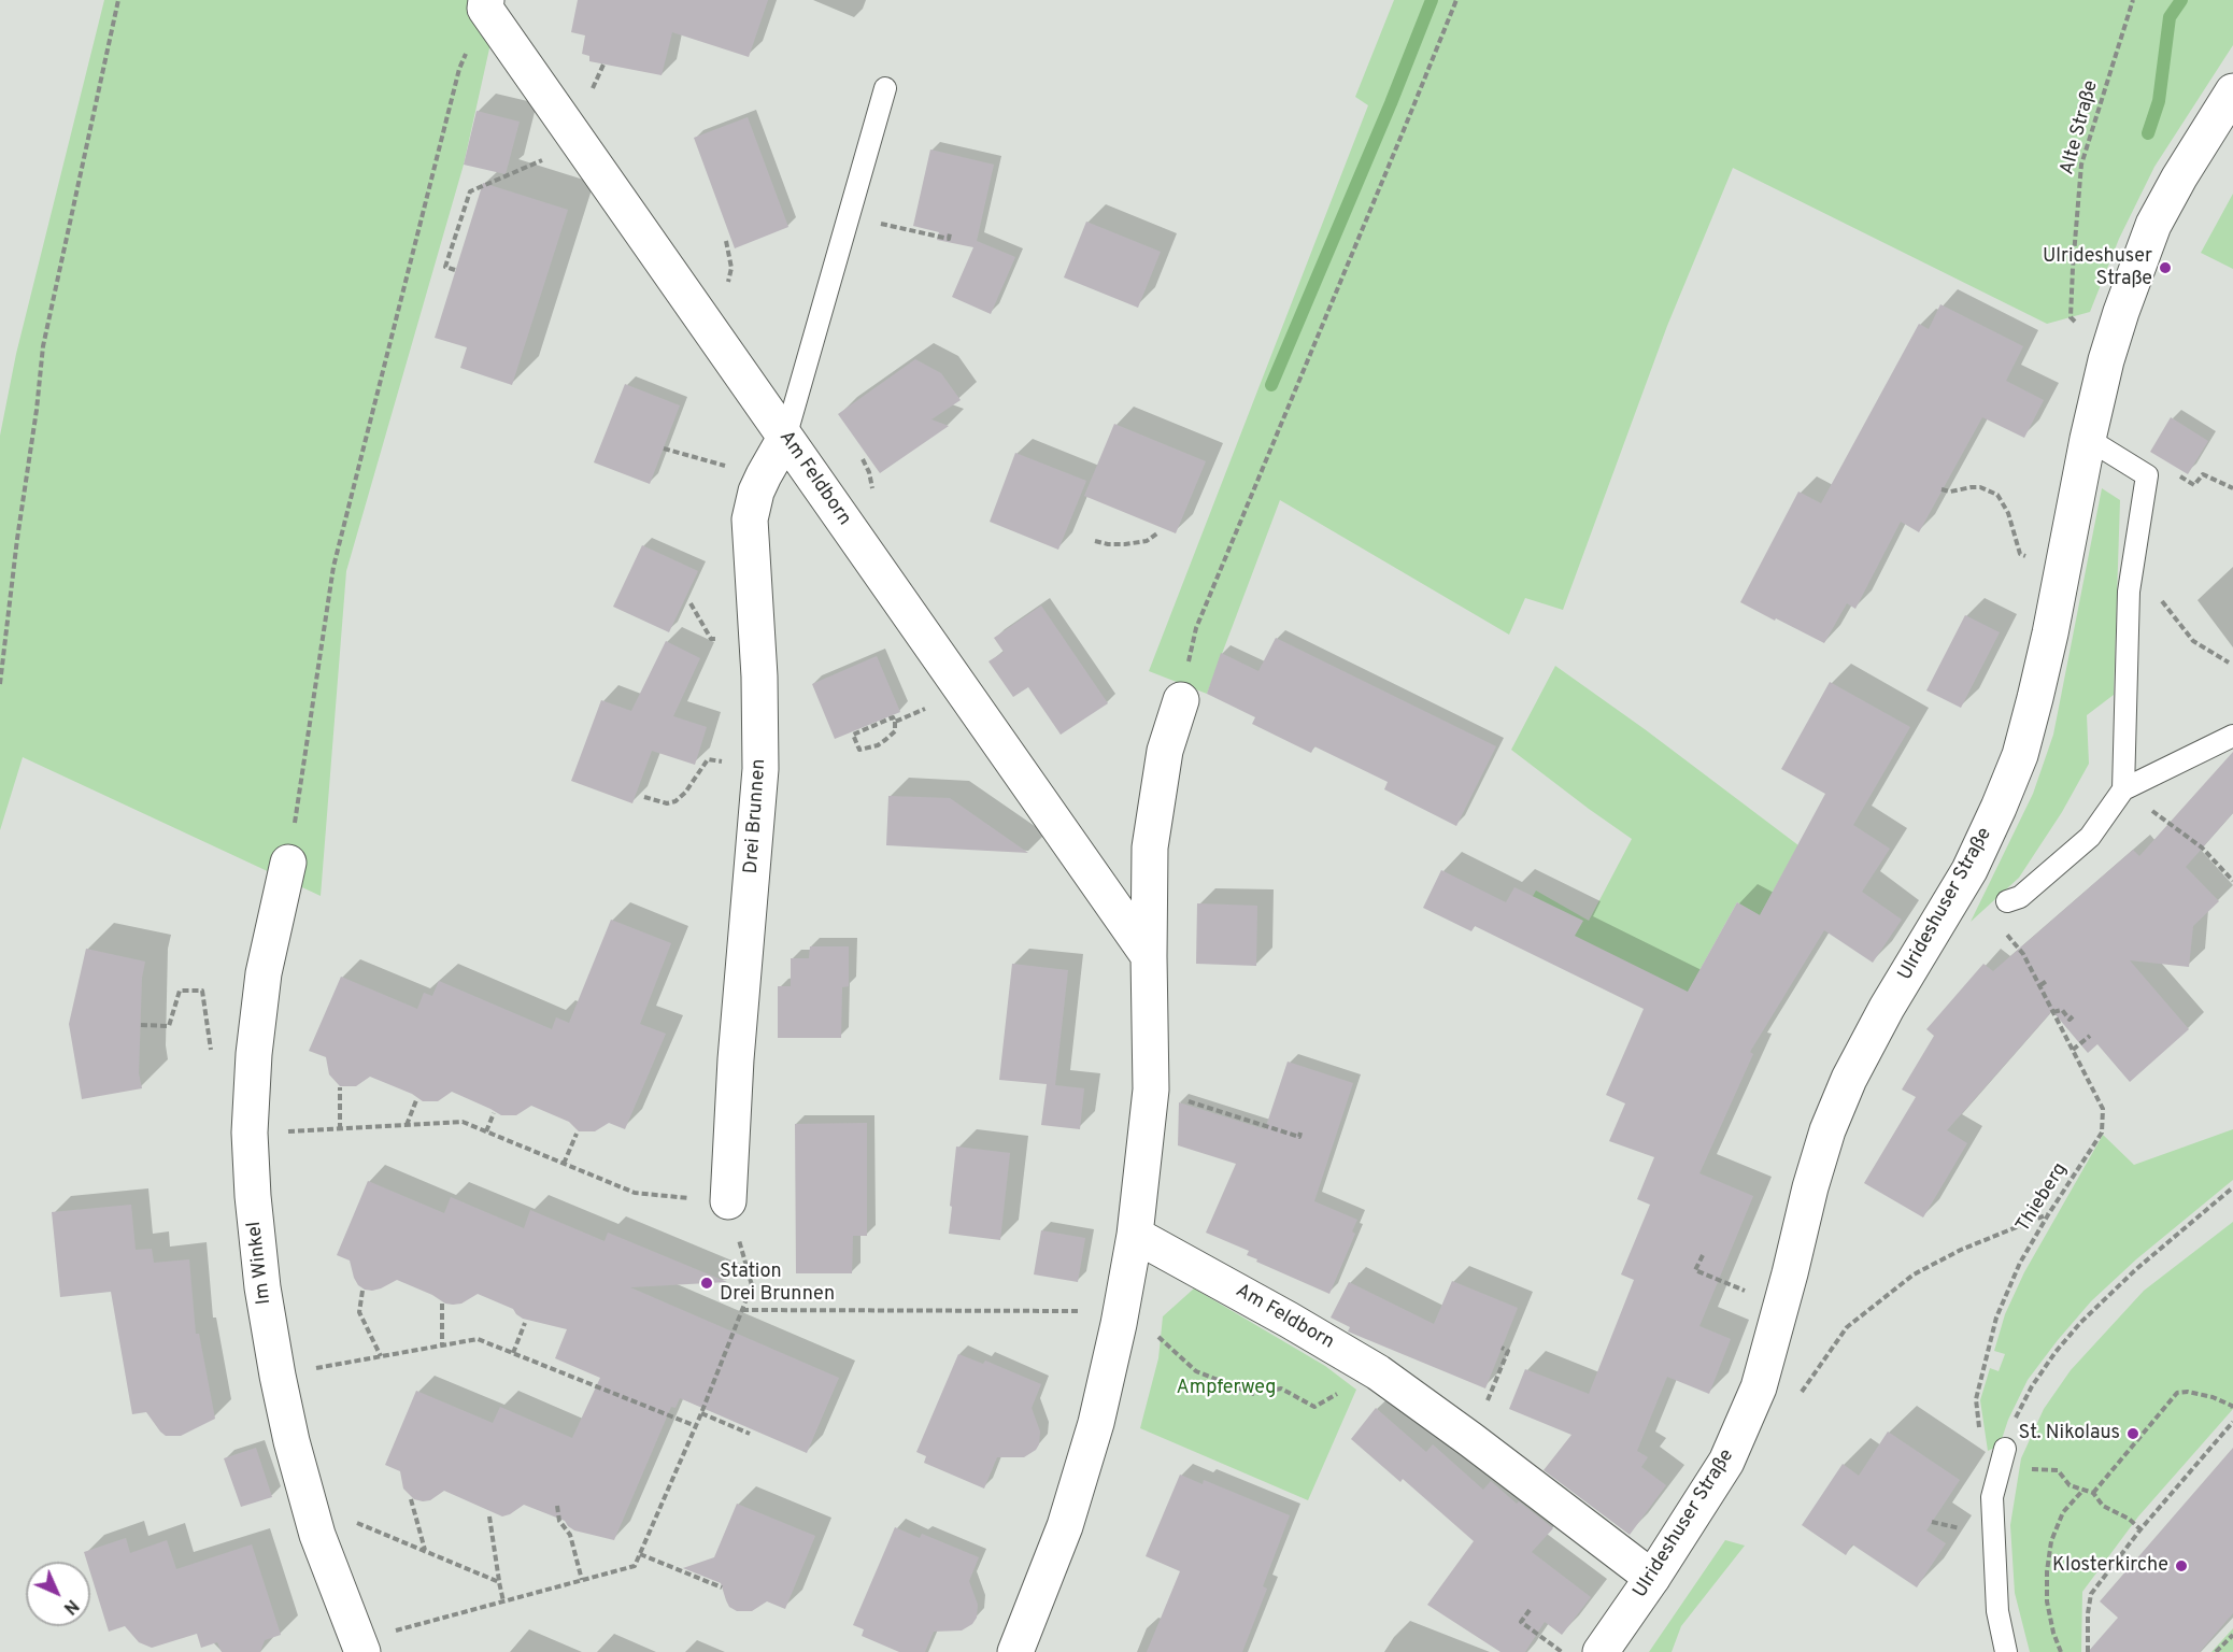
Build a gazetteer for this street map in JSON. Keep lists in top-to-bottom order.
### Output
{
  "streets": {
    "street": [
      "Am Feldborn",
      "Drei Brunnen",
      "Ulrideshuser Straße",
      "Im Winkel"
    ],
    "path": ["Alte Straße", "Thieberg"]
  },
  "crossings": [
    ["Am Feldborn", "Drei Brunnen"],
    ["Am Feldborn", "Ulrideshuser Straße"]
  ],
  "parks": ["Ampferweg"],
  "places": [
    "Ulrideshuser Straße",
    "Station Drei Brunnen",
    "St. Nikolaus",
    "Klosterkirche"
  ],
  "north": "bottom right"
}
